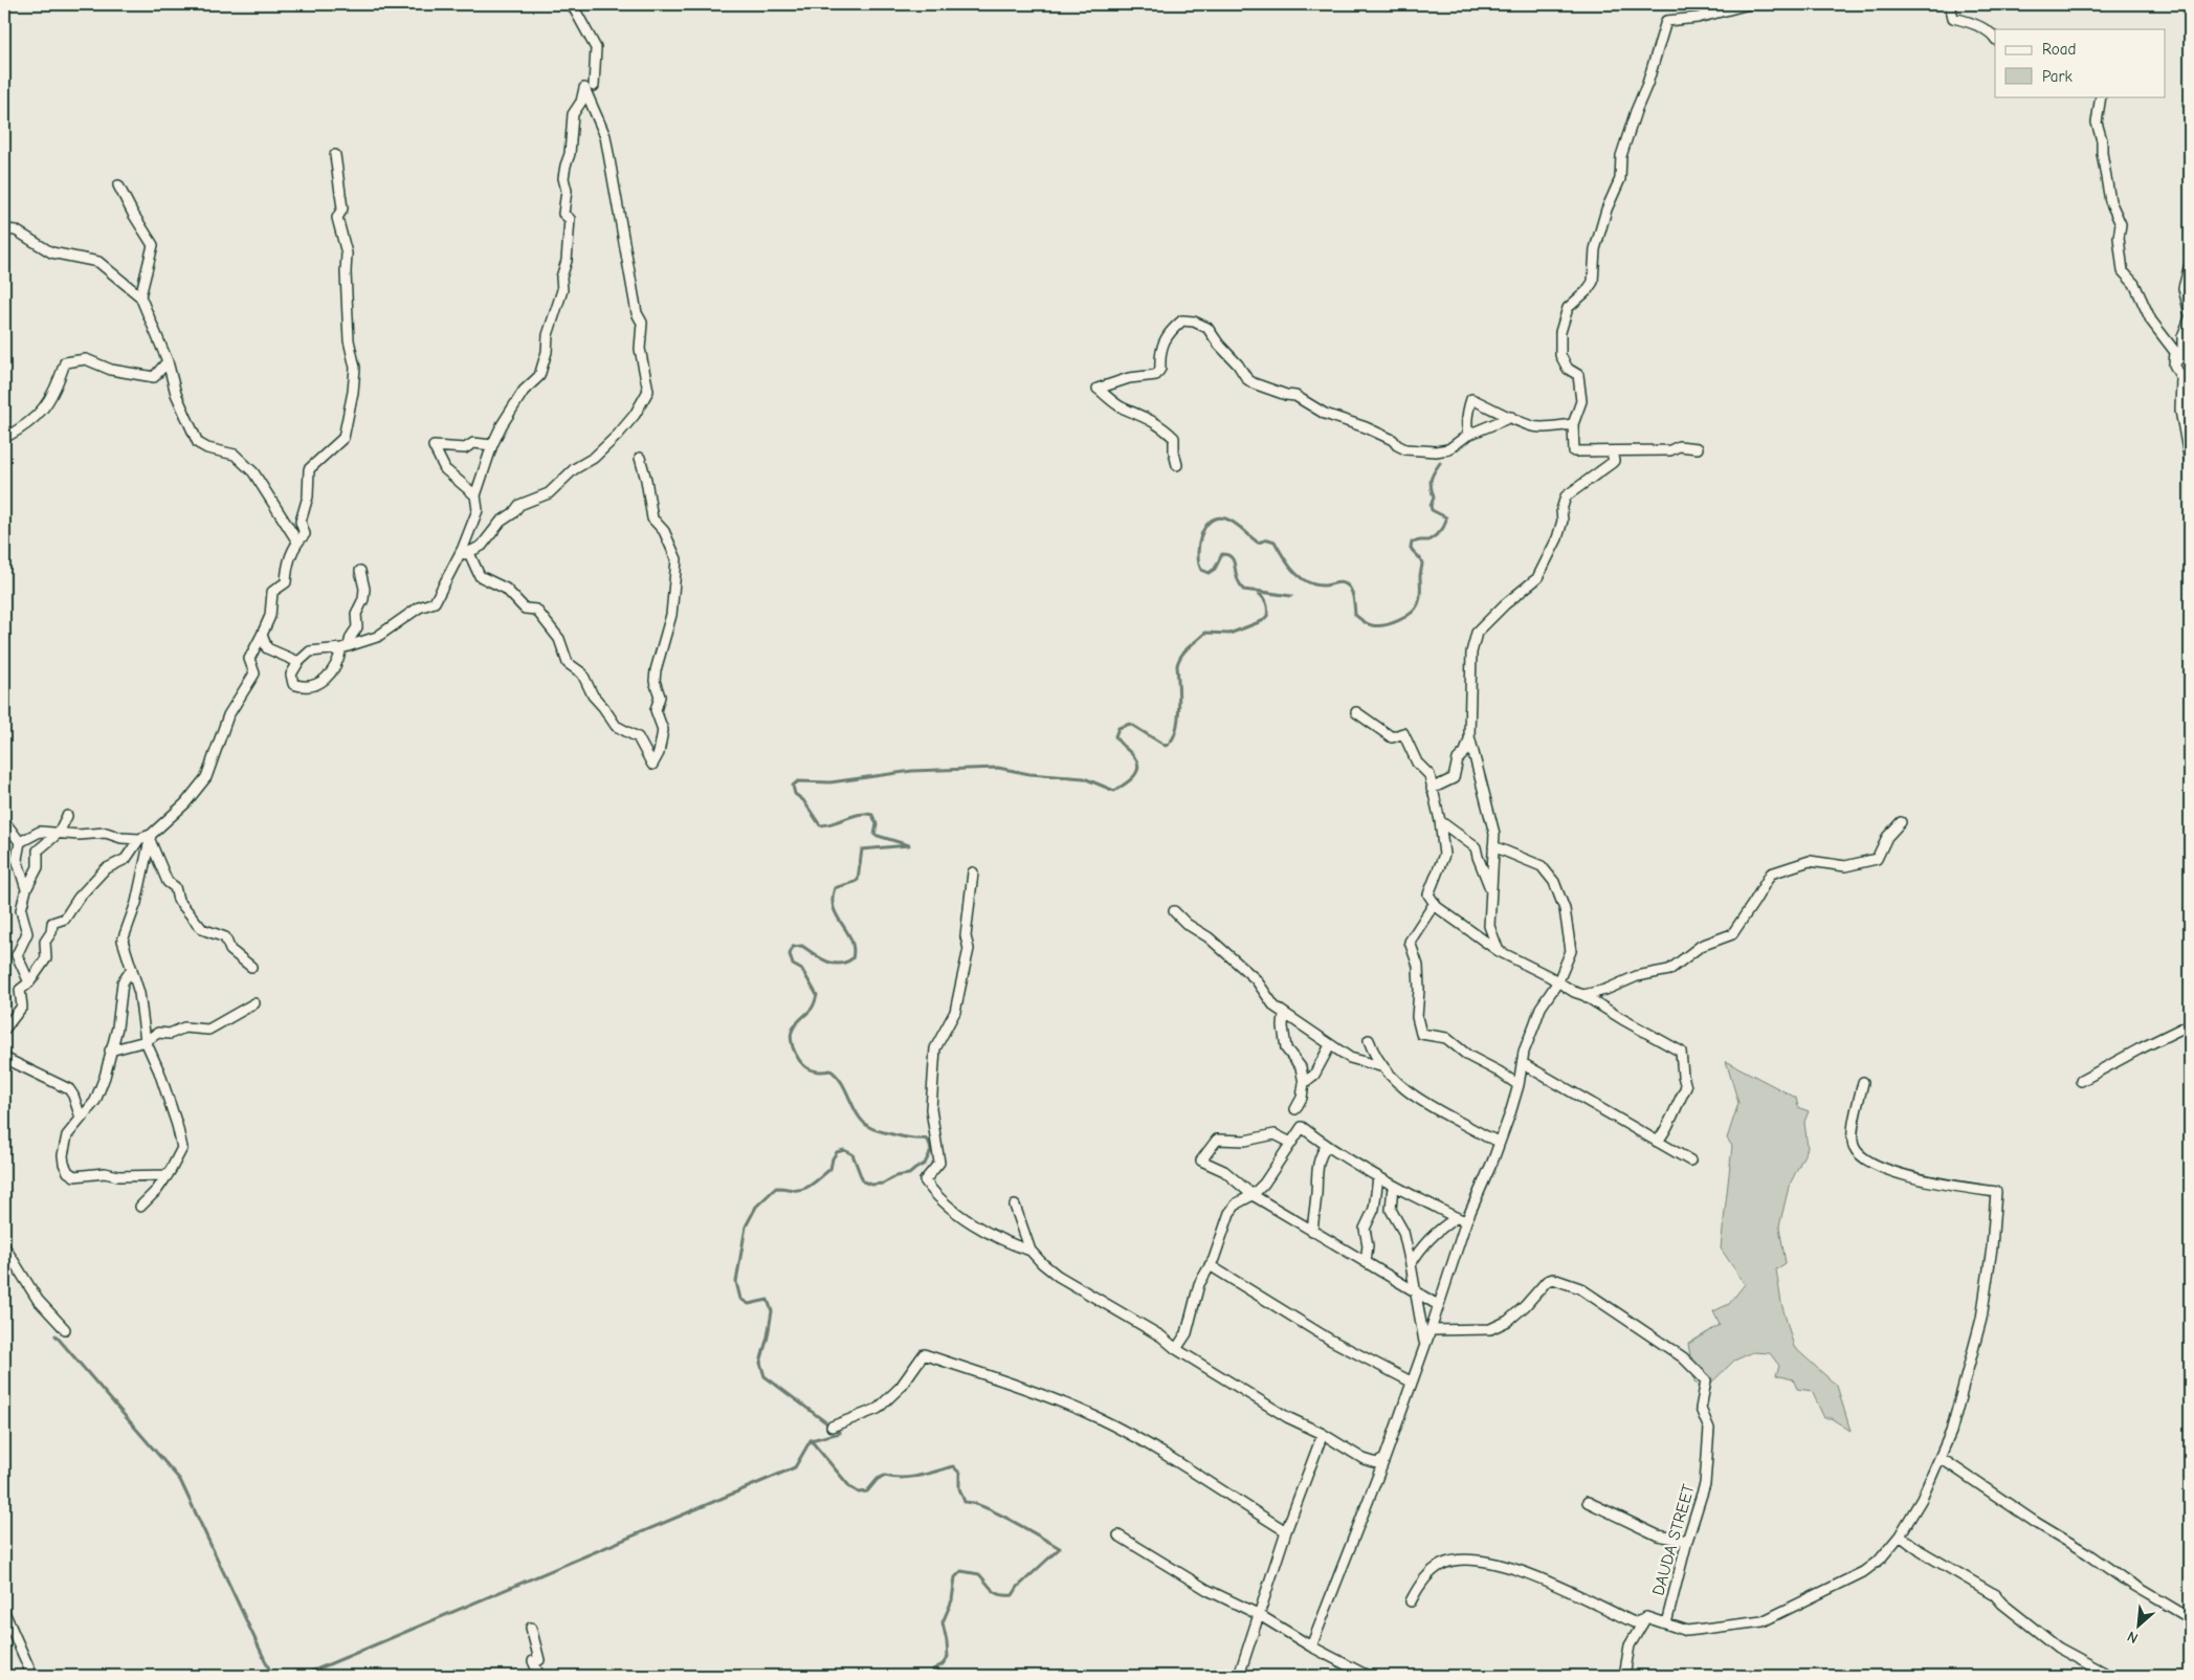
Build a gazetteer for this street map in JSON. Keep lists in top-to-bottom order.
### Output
{
  "streets": {
    "street": ["DAUDA STREET"]
  },
  "legend": ["Road", "Park"],
  "north": "bottom left"
}
